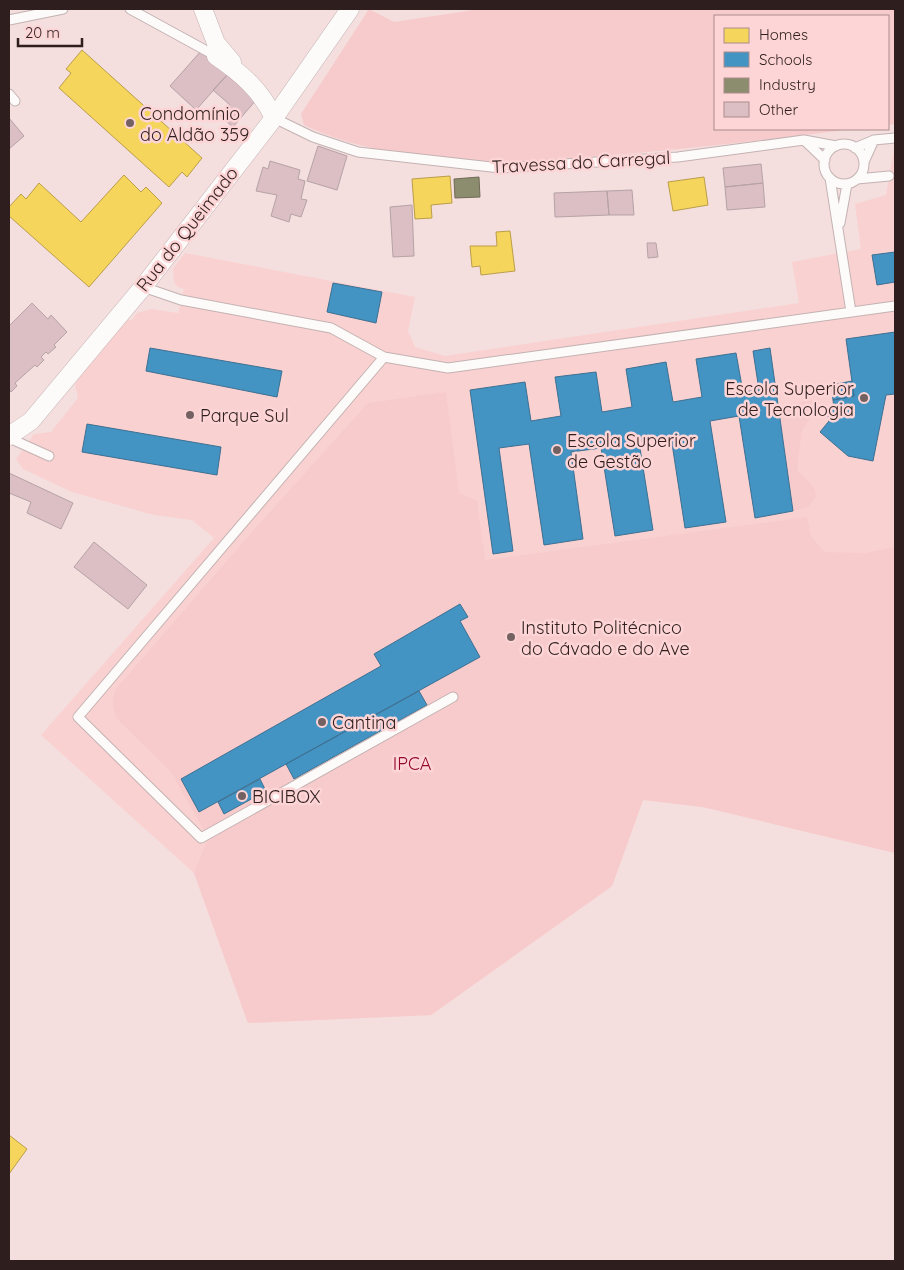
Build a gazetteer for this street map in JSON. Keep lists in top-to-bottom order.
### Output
{
  "streets": {
    "street": ["Rua do Queimado"],
    "lane": ["Travessa do Carregal"]
  },
  "crossings": [
    ["Travessa do Carregal", "Rua do Queimado"]
  ],
  "parks": ["IPCA"],
  "places": [
    "Condomínio do Aldão 359",
    "Escola Superior de Tecnologia",
    "Parque Sul",
    "Escola Superior de Gestão",
    "Instituto Politécnico do Cávado e do Ave",
    "Cantina",
    "BICIBOX"
  ],
  "legend": [
    "Homes",
    "Schools",
    "Industry",
    "Other"
  ],
  "scale_bar": "20 m"
}
